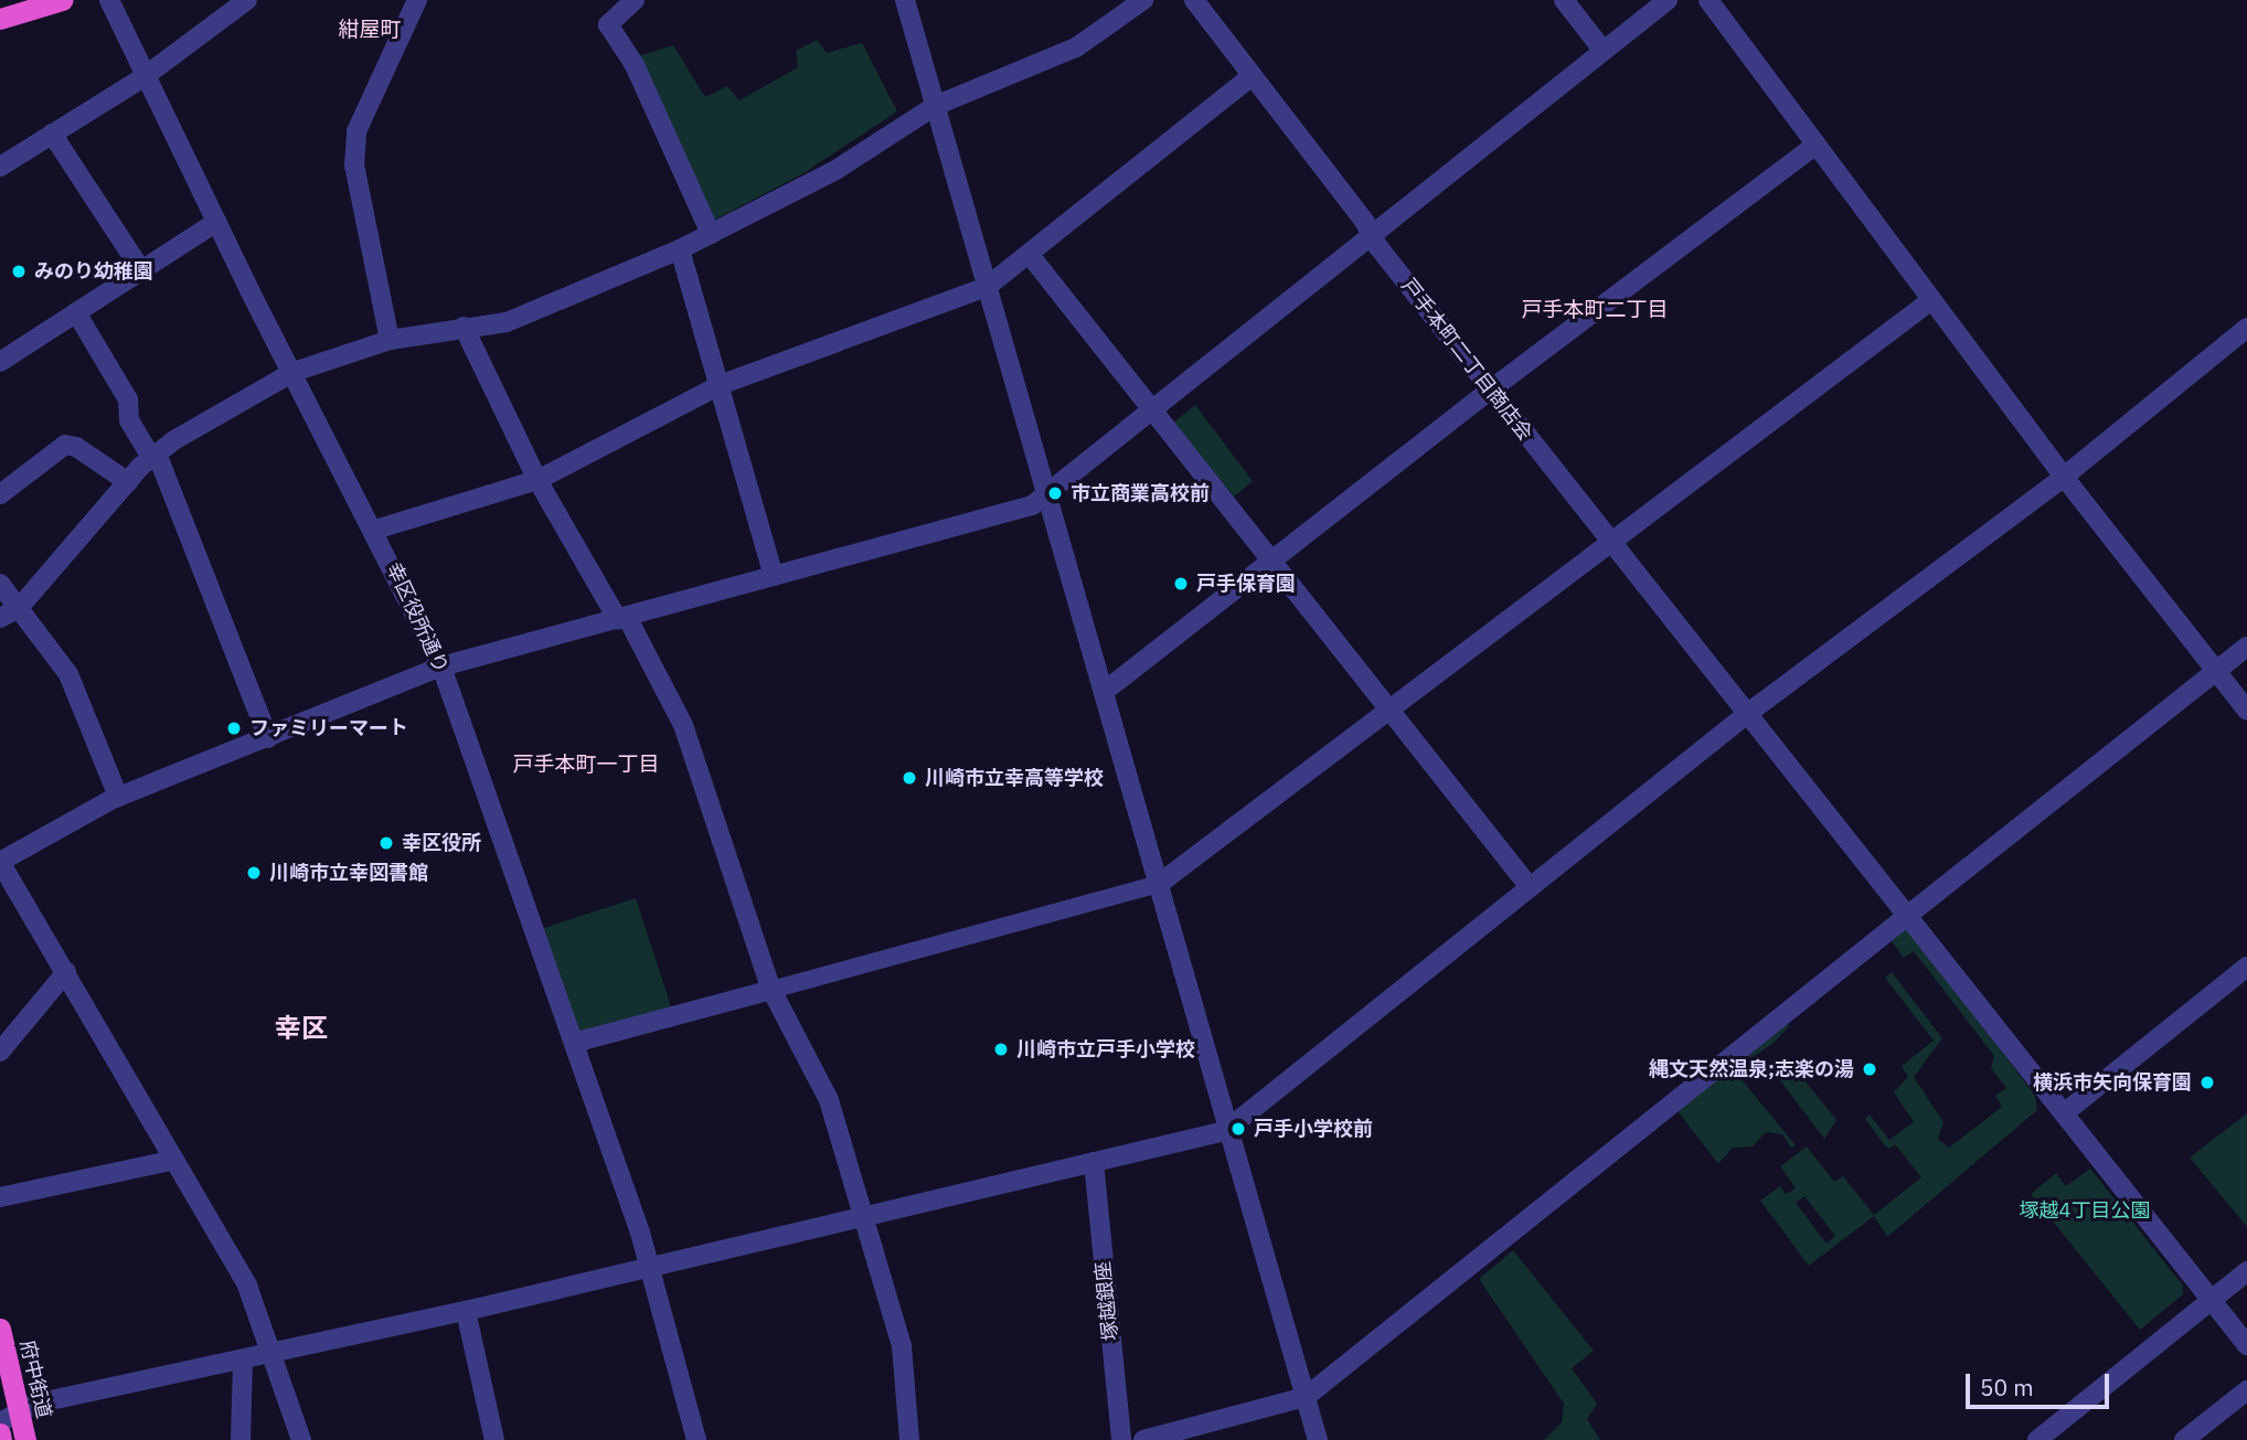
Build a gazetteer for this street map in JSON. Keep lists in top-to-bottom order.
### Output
{
  "streets": {
    "highway": ["府中街道"],
    "street": ["戸手本町二丁目商店会", "幸区役所通り", "塚越銀座"]
  },
  "districts": [
    "紺屋町",
    "戸手本町二丁目",
    "戸手本町一丁目",
    "幸区"
  ],
  "parks": ["塚越4丁目公園"],
  "places": [
    "みのり幼稚園",
    "市立商業高校前",
    "戸手保育園",
    "ファミリーマート",
    "川崎市立幸高等学校",
    "幸区役所",
    "川崎市立幸図書館",
    "川崎市立戸手小学校",
    "縄文天然温泉;志楽の湯",
    "横浜市矢向保育園",
    "戸手小学校前"
  ],
  "scale_bar": "50 m"
}
